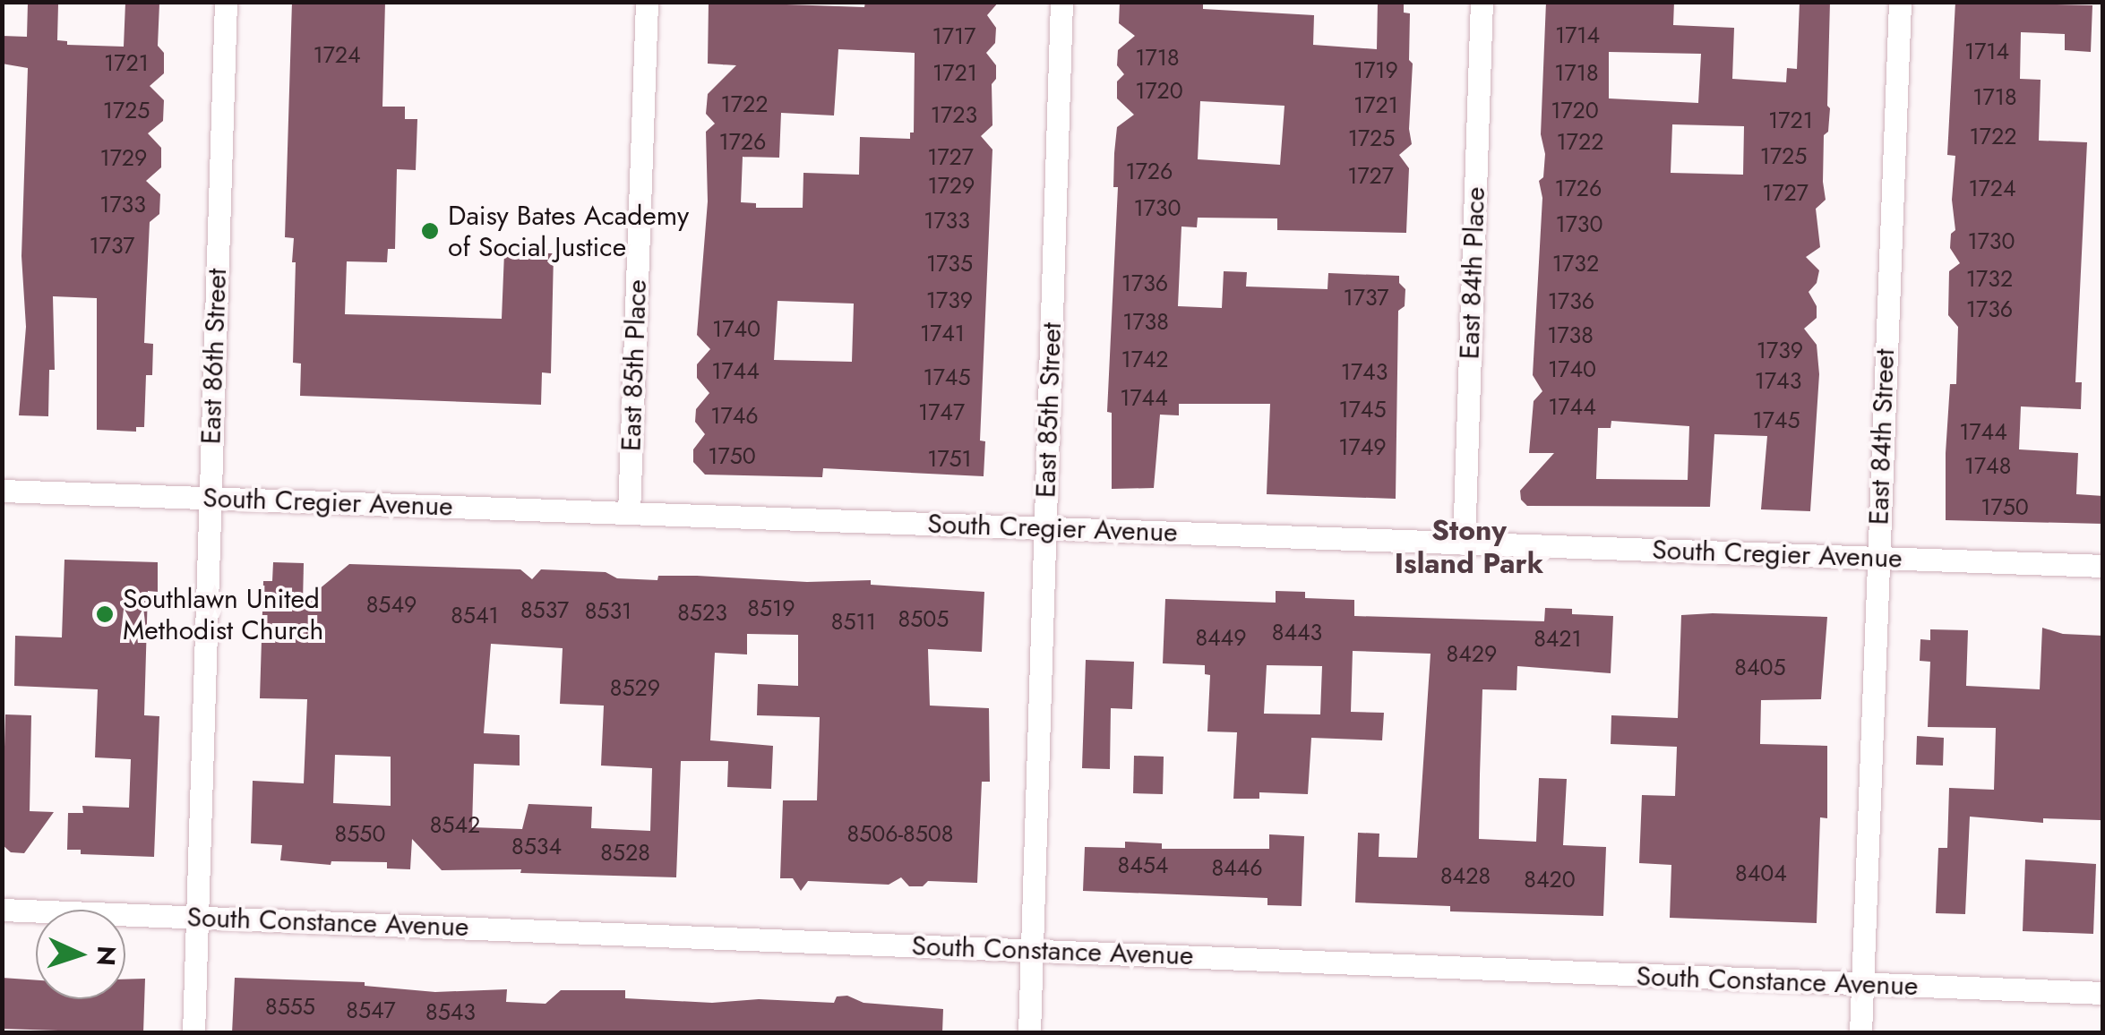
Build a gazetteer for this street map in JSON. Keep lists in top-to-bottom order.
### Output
{
  "streets": {
    "street": [
      "East 84th Place",
      "East 86th Street",
      "East 85th Place",
      "East 85th Street",
      "East 84th Street",
      "South Cregier Avenue",
      "South Constance Avenue"
    ]
  },
  "crossings": [
    ["East 84th Place", "South Cregier Avenue"],
    ["East 86th Street", "South Cregier Avenue"],
    ["East 86th Street", "South Constance Avenue"],
    ["East 85th Place", "South Cregier Avenue"],
    ["East 85th Street", "South Cregier Avenue"],
    ["East 85th Street", "South Constance Avenue"],
    ["East 84th Street", "South Cregier Avenue"],
    ["East 84th Street", "South Constance Avenue"]
  ],
  "districts": ["Stony Island Park"],
  "places": ["Daisy Bates Academy of Social Justice", "Southlawn United Methodist Church"],
  "house_numbers": [
    "1714",
    "1717",
    "1714",
    "1724",
    "1718",
    "1721",
    "1719",
    "1721",
    "1718",
    "1720",
    "1718",
    "1722",
    "1721",
    "1725",
    "1720",
    "1723",
    "1721",
    "1722",
    "1725",
    "1726",
    "1722",
    "1725",
    "1727",
    "1729",
    "1726",
    "1727",
    "1729",
    "1726",
    "1724",
    "1727",
    "1733",
    "1730",
    "1733",
    "1730",
    "1730",
    "1737",
    "1735",
    "1732",
    "1732",
    "1736",
    "1737",
    "1739",
    "1736",
    "1736",
    "1738",
    "1740",
    "1741",
    "1738",
    "1739",
    "1742",
    "1740",
    "1744",
    "1743",
    "1745",
    "1743",
    "1744",
    "1744",
    "1745",
    "1747",
    "1746",
    "1745",
    "1744",
    "1749",
    "1750",
    "1751",
    "1748",
    "1750",
    "8549",
    "8519",
    "8537",
    "8531",
    "8523",
    "8541",
    "8505",
    "8511",
    "8443",
    "8449",
    "8421",
    "8429",
    "8405",
    "8529",
    "8542",
    "8550",
    "8506-8508",
    "8534",
    "8528",
    "8454",
    "8446",
    "8404",
    "8428",
    "8420",
    "8555",
    "8547",
    "8543"
  ],
  "north": "right"
}
